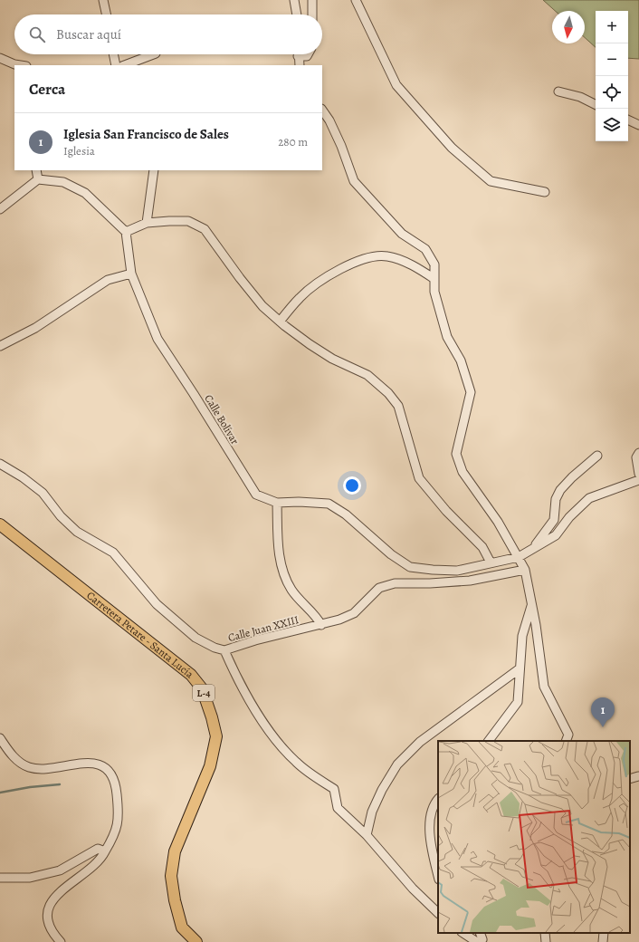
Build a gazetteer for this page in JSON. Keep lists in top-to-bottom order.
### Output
{
  "streets": {
    "main road": ["Carretera Petare - Santa Lucía", "L-4"],
    "street": ["Calle Bolívar", "Calle Juan XXIII"]
  },
  "north": "bottom",
  "page": {
    "map_buttons": ["+", "−"],
    "search": "Buscar aquí",
    "heading": "Cerca",
    "list": [
      {
        "mark": "1",
        "name": "Iglesia San Francisco de Sales",
        "note": "Iglesia",
        "value": "280 m"
      }
    ],
    "pins": "1"
  }
}
